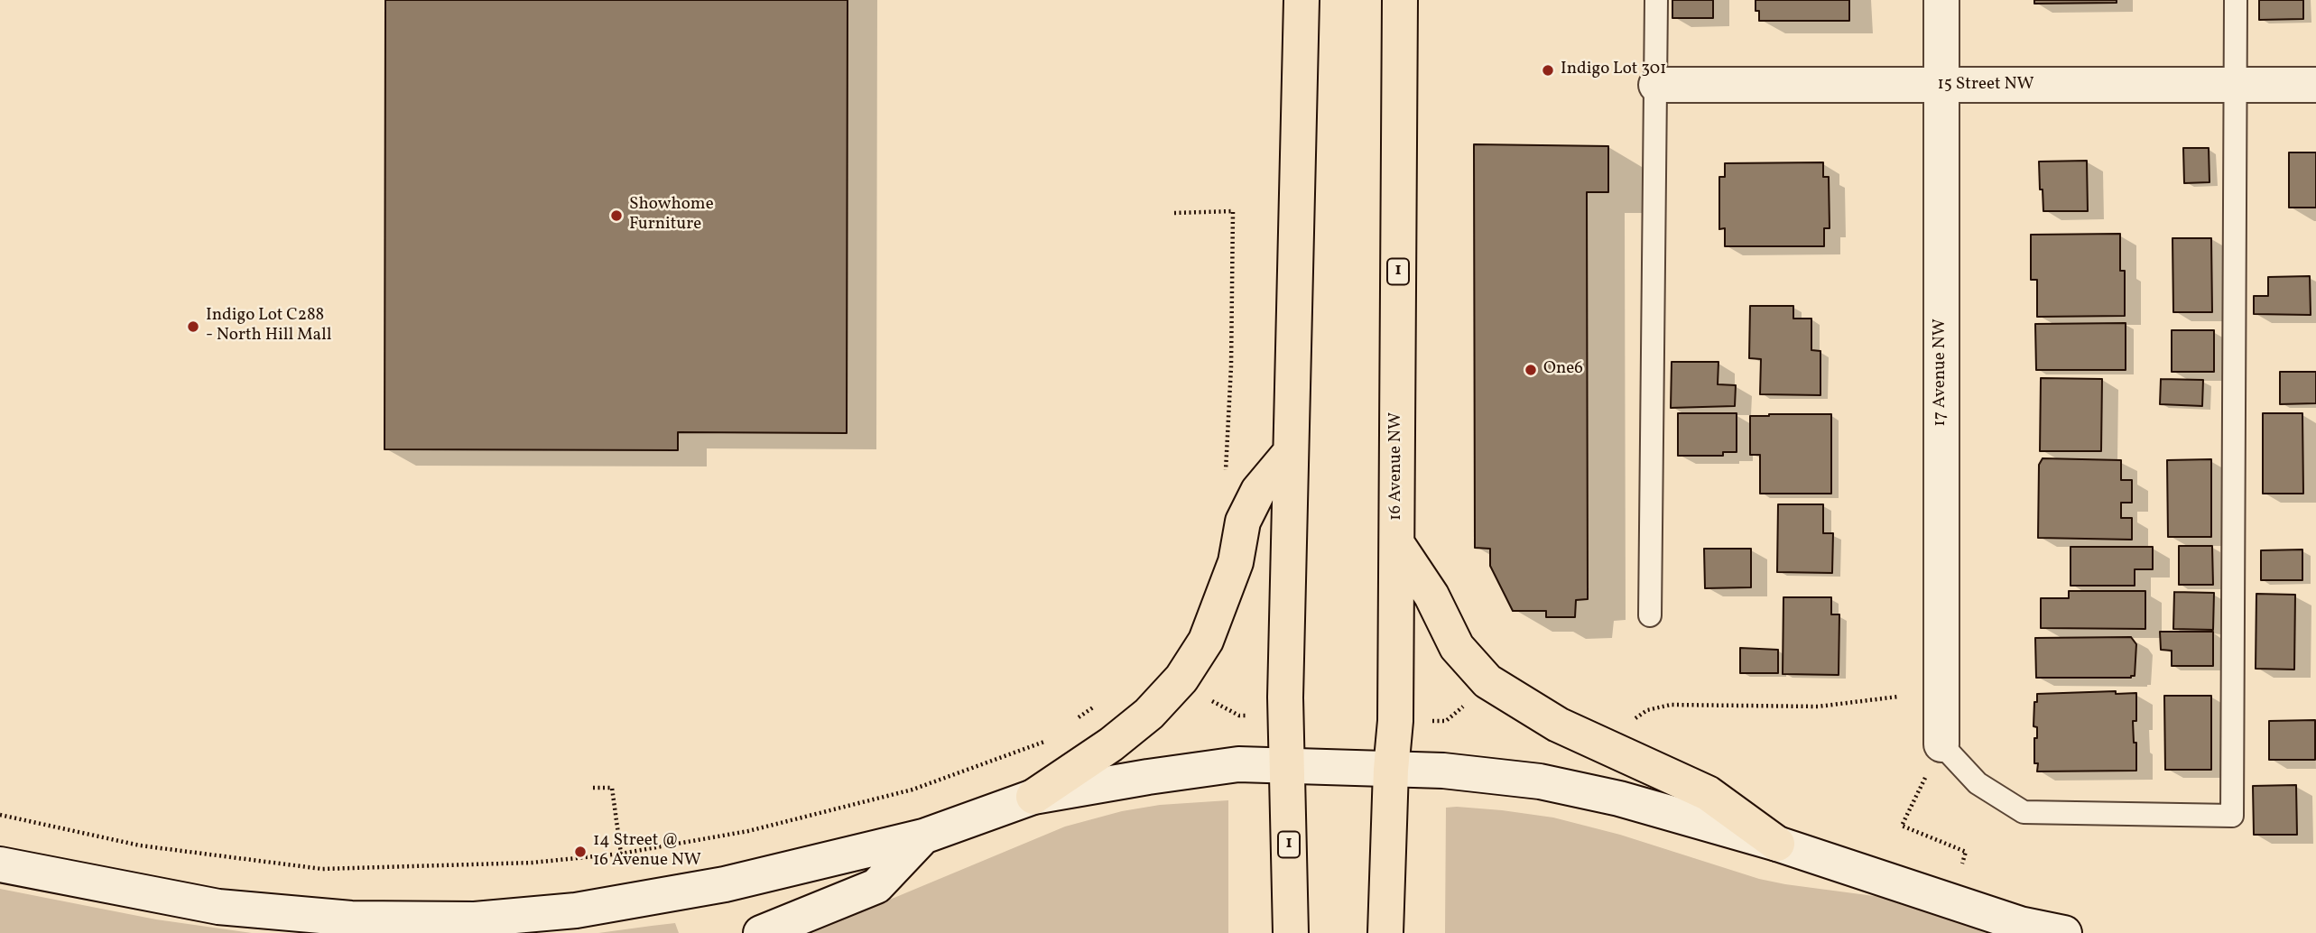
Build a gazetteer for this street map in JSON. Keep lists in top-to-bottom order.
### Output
{
  "streets": {
    "highway": ["1", "16 Avenue NW"],
    "main road": ["15 Street NW", "17 Avenue NW"]
  },
  "crossings": [
    ["15 Street NW", "17 Avenue NW"]
  ],
  "places": [
    "Indigo Lot 301",
    "Showhome Furniture",
    "Indigo Lot C288 - North Hill Mall",
    "One6",
    "14 Street @ 16 Avenue NW"
  ]
}
